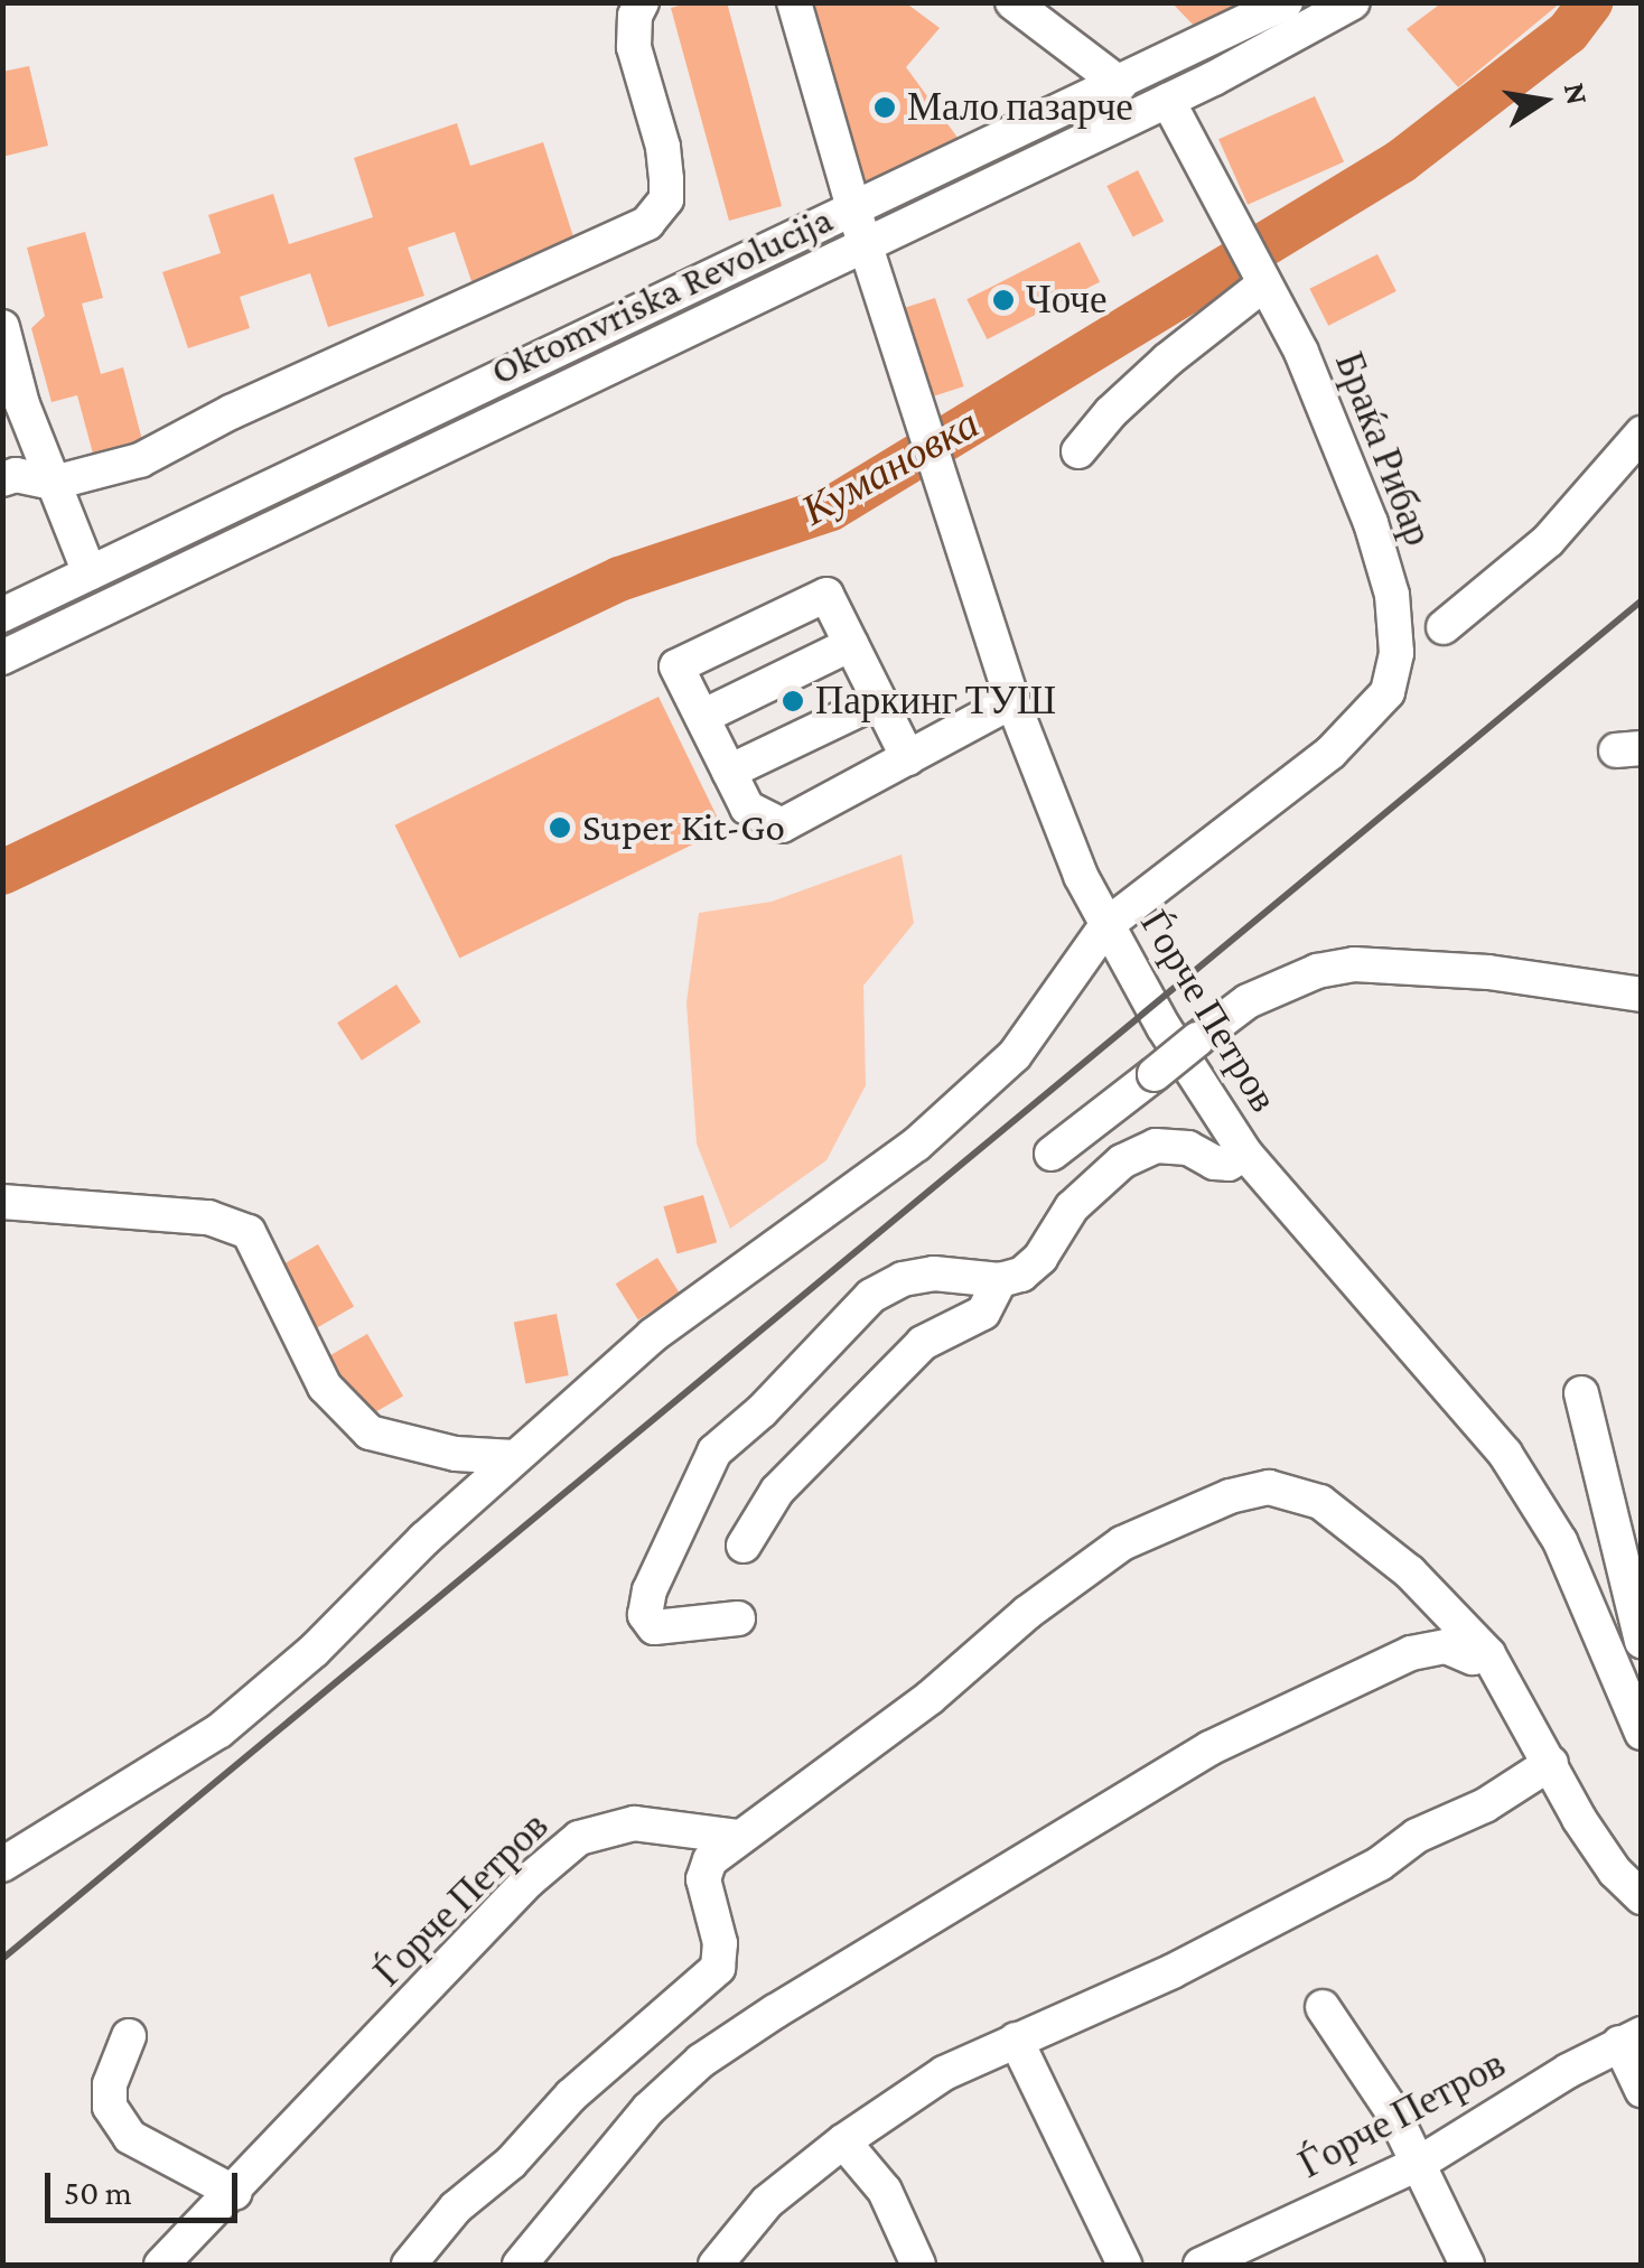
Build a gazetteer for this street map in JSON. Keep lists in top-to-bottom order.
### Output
{
  "streets": {
    "street": ["Oktomvriska Revolucija", "Браќа Рибар", "Ѓорче Петров"]
  },
  "crossings": [
    ["Oktomvriska Revolucija", "Браќа Рибар"],
    ["Oktomvriska Revolucija", "Ѓорче Петров"],
    ["Браќа Рибар", "Ѓорче Петров"]
  ],
  "water": ["Кумановка"],
  "places": [
    "Мало пазарче",
    "Чоче",
    "Паркинг ТУШ",
    "Super Kit-Go"
  ],
  "scale_bar": "50 m",
  "north": "right"
}
